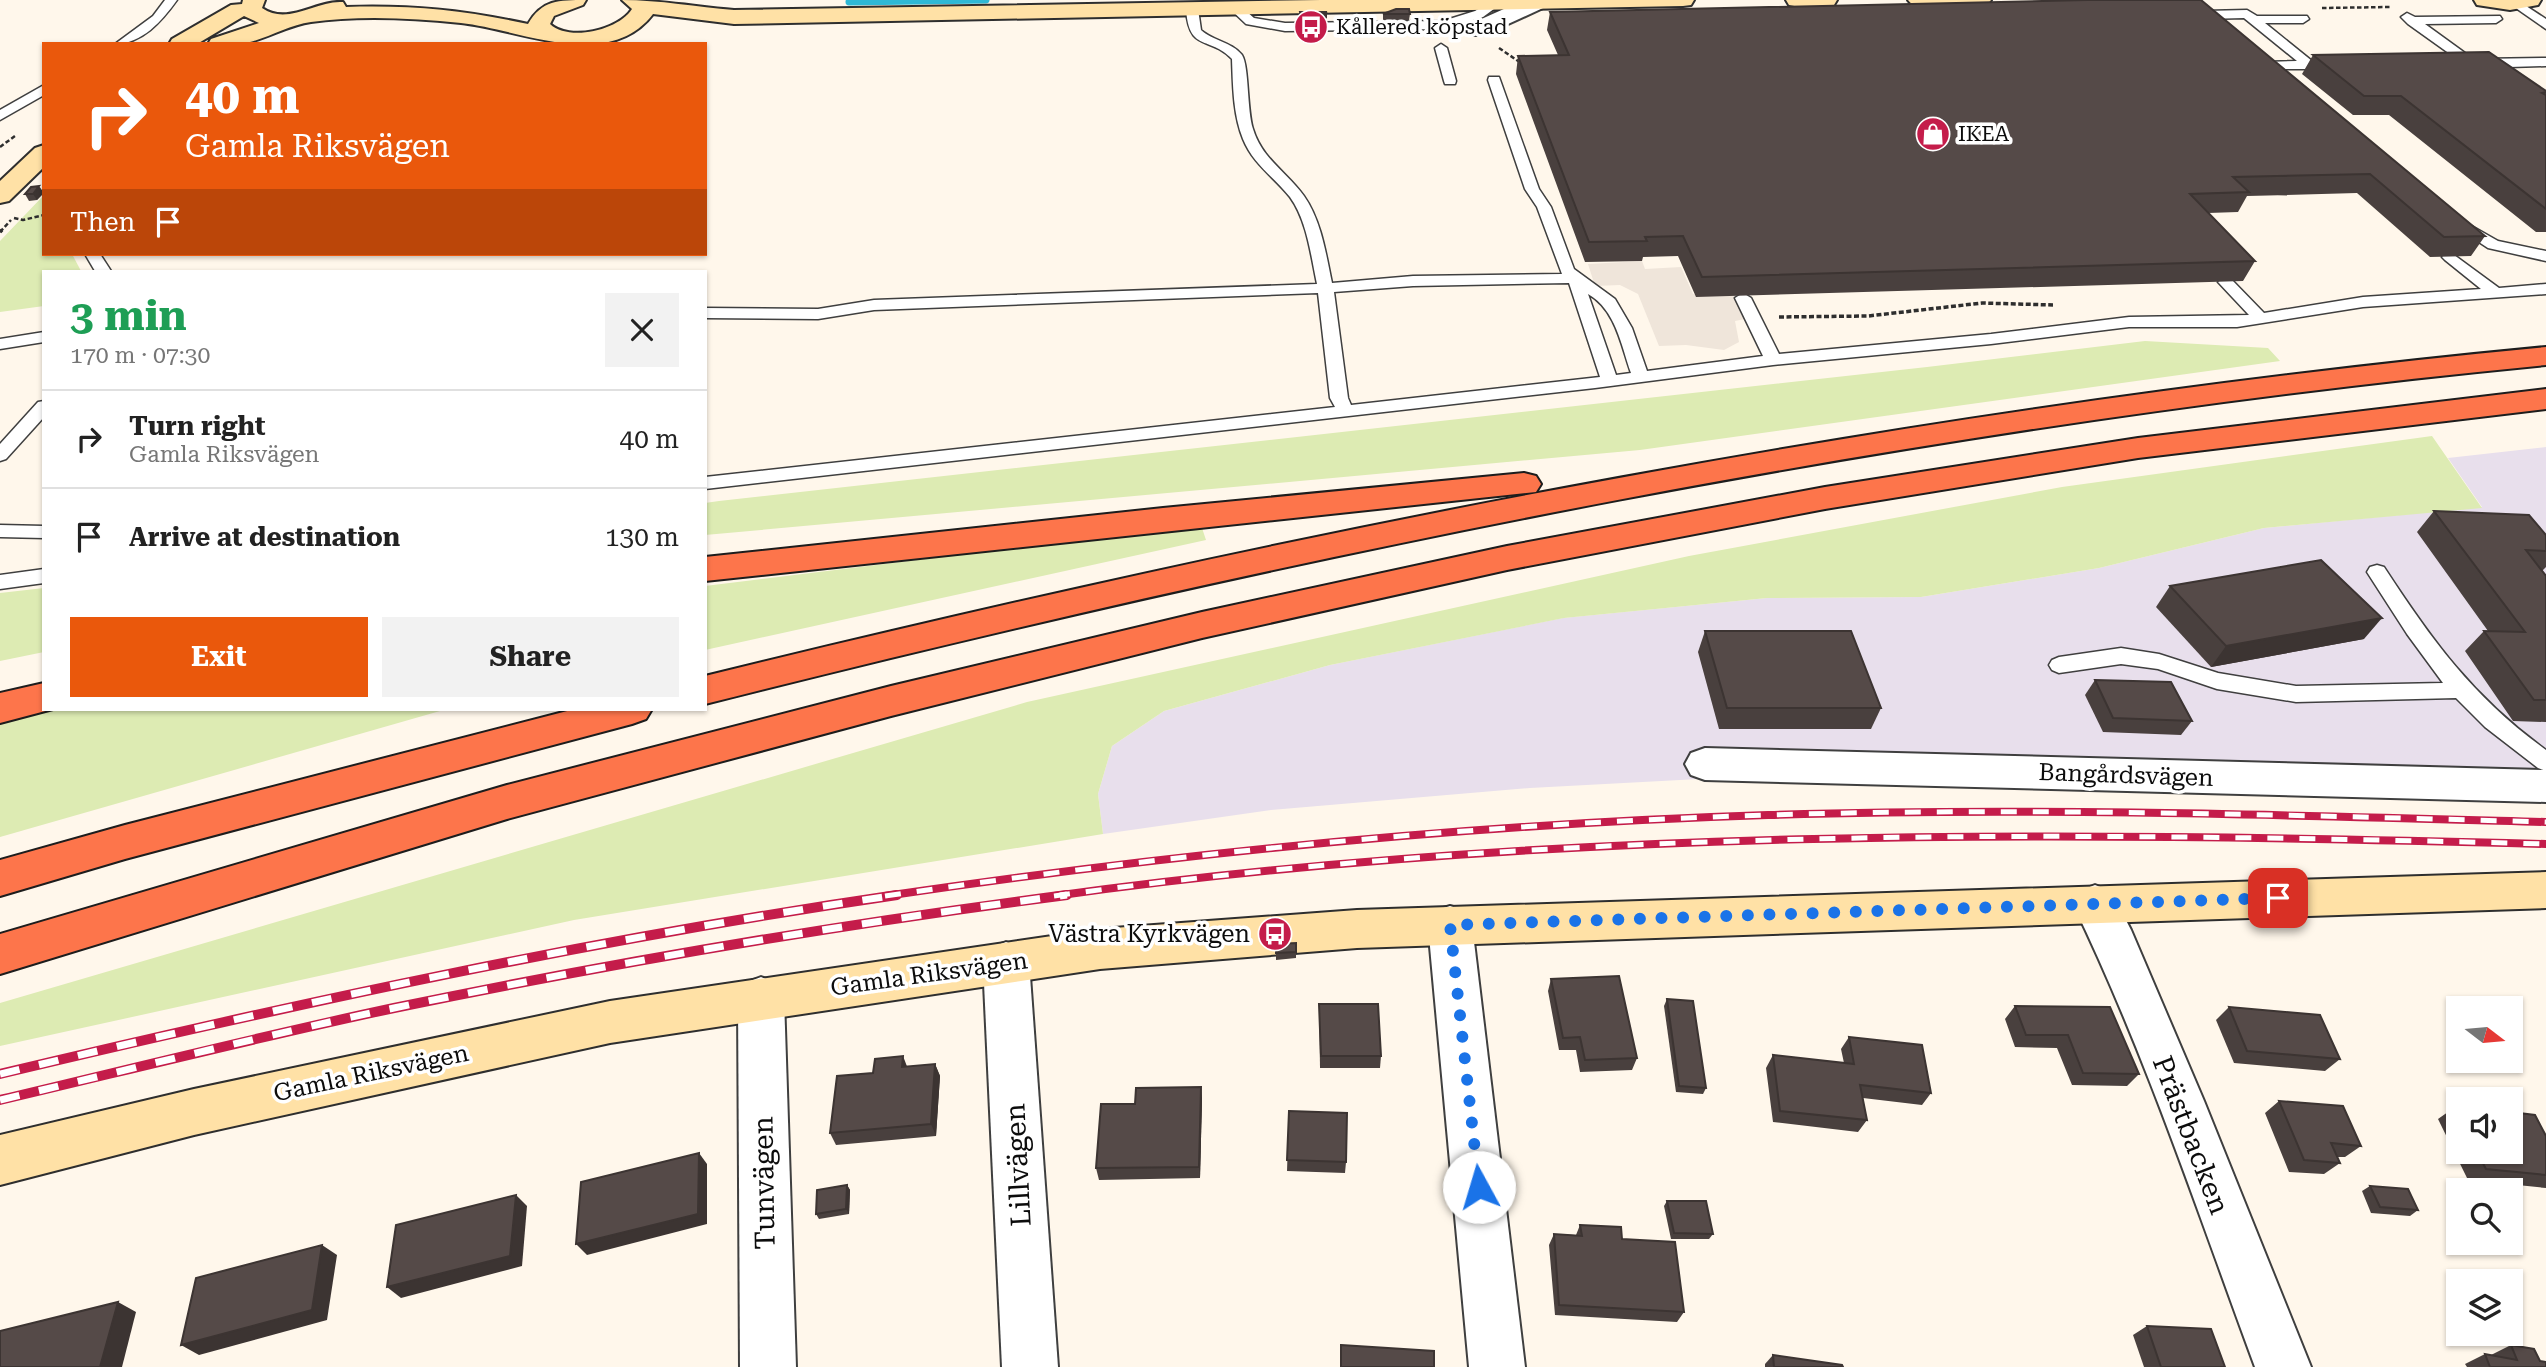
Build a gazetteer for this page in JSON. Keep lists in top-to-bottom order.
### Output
{
  "streets": {
    "street": [
      "Bangårdsvägen",
      "Gamla Riksvägen",
      "Prästbacken",
      "Lillvägen",
      "Tunvägen"
    ]
  },
  "crossings": [
    ["Gamla Riksvägen", "Prästbacken"],
    ["Gamla Riksvägen", "Lillvägen"],
    ["Gamla Riksvägen", "Tunvägen"]
  ],
  "places": {
    "bus stop": ["Kållered köpstad", "Västra Kyrkvägen"],
    "shop": ["IKEA"]
  },
  "north": "right",
  "page": {
    "turn": ["40 m", "Gamla Riksvägen"],
    "then": "Then",
    "heading": ["3 min", "170 m · 07:30"],
    "list": [
      {
        "name": "Turn right",
        "note": "Gamla Riksvägen",
        "value": "40 m"
      },
      {
        "name": "Arrive at destination",
        "value": "130 m"
      }
    ],
    "buttons": ["Exit", "Share"]
  }
}
